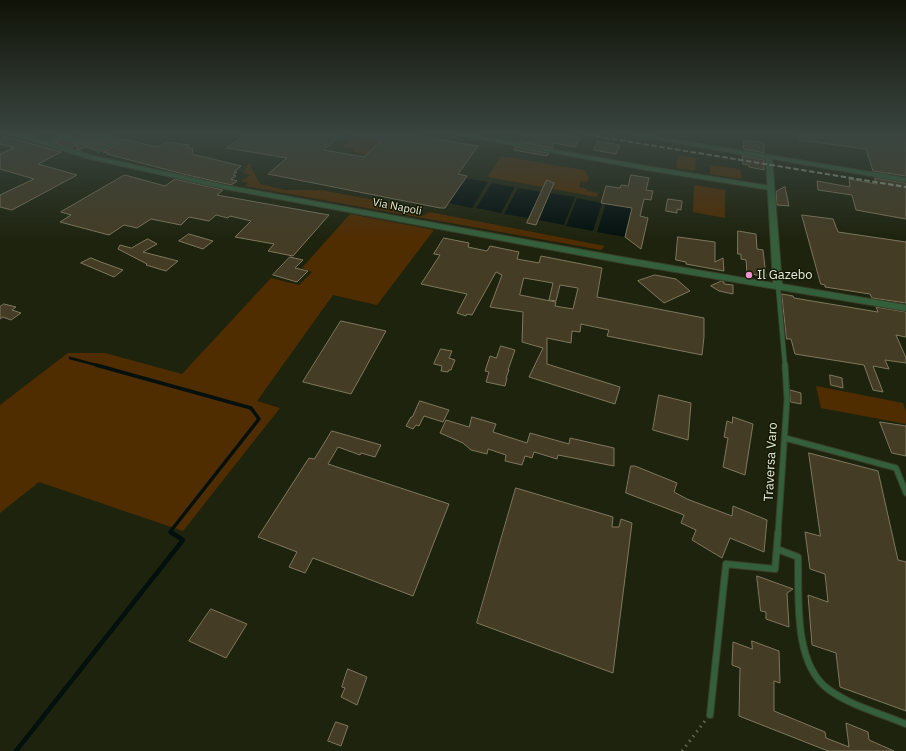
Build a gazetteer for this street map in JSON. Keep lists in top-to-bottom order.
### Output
{
  "streets": {
    "street": ["Via Napoli", "Traversa Varo"]
  },
  "crossings": [
    ["Via Napoli", "Traversa Varo"]
  ],
  "places": ["Il Gazebo"]
}
